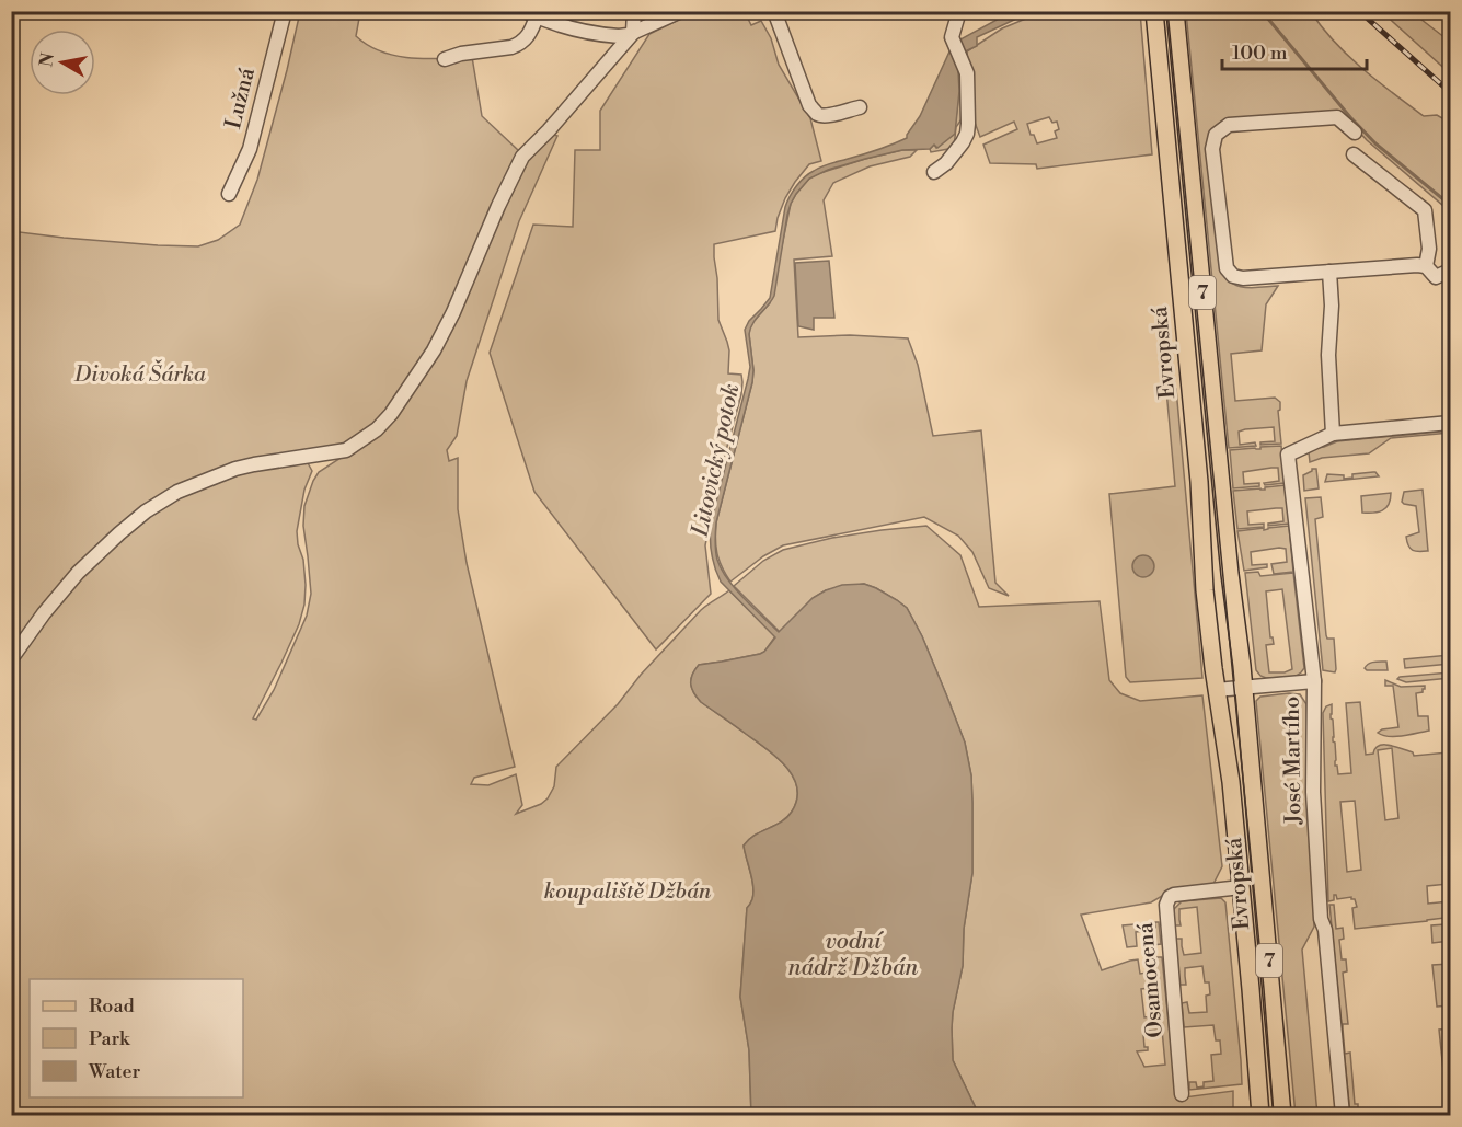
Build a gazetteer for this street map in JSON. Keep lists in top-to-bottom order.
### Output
{
  "streets": {
    "main road": ["7", "Evropská"],
    "street": ["Lužná", "José Martího", "Osamocená"]
  },
  "crossings": [
    ["Evropská", "Osamocená"]
  ],
  "water": ["Litovický potok", "vodní nádrž Džbán"],
  "parks": ["Divoká Šárka", "koupaliště Džbán"],
  "legend": ["Road", "Park", "Water"],
  "scale_bar": "100 m",
  "north": "left"
}
